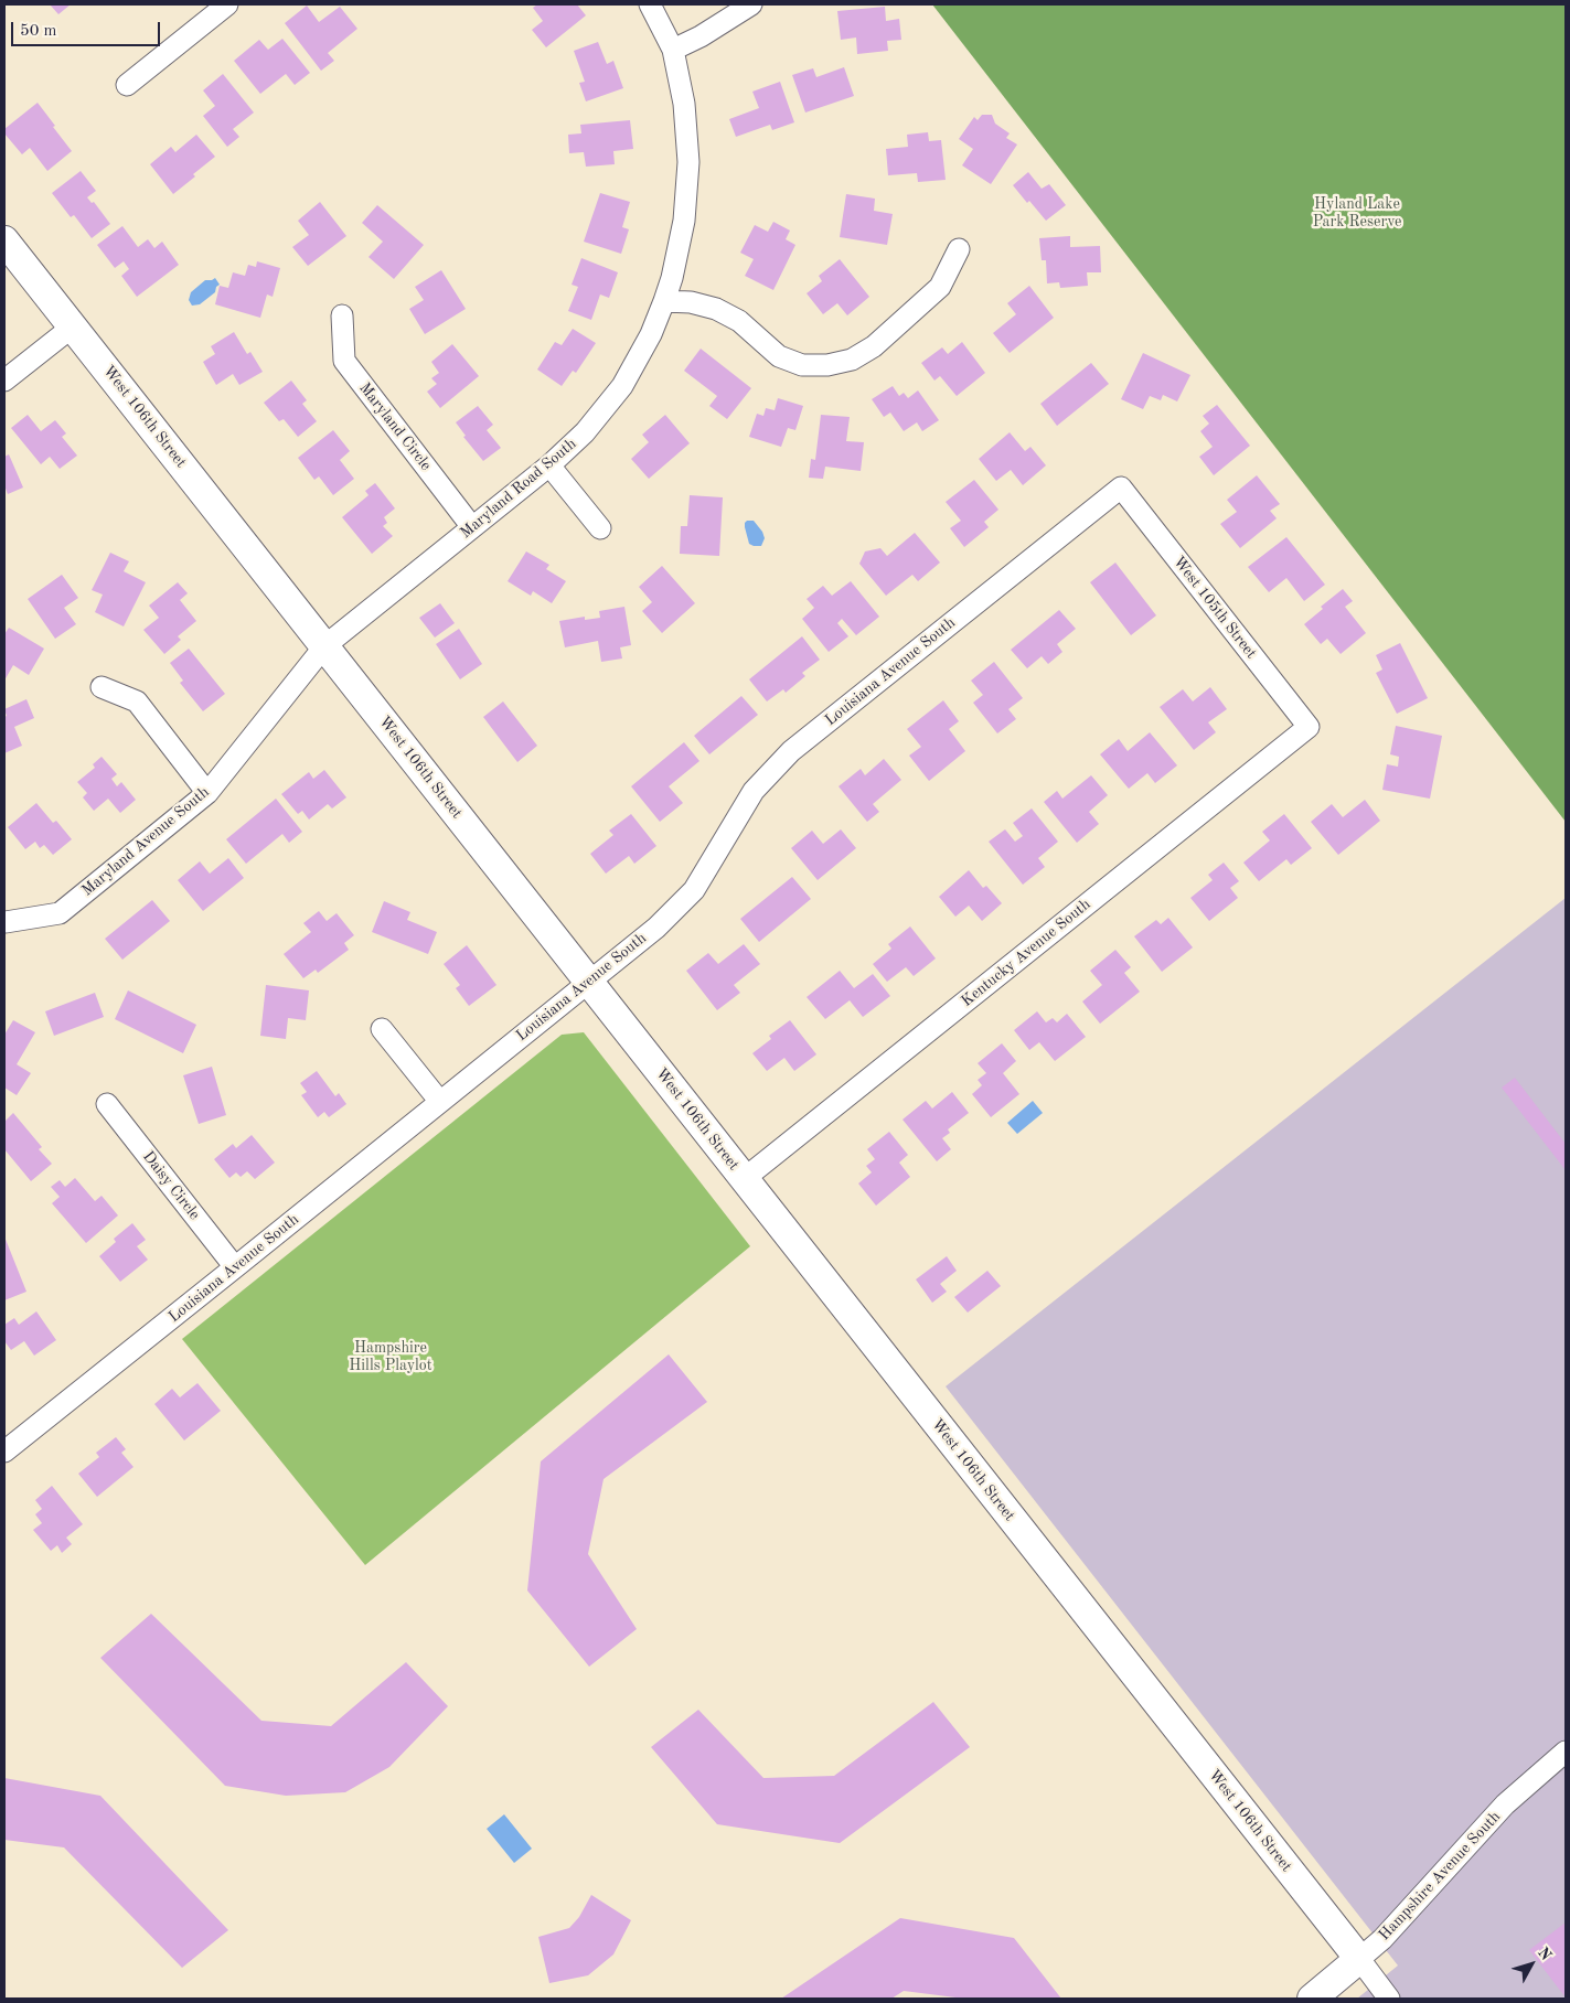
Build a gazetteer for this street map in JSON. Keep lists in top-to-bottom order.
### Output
{
  "streets": {
    "street": [
      "West 106th Street",
      "Maryland Circle",
      "Maryland Road South",
      "West 105th Street",
      "Louisiana Avenue South",
      "Maryland Avenue South",
      "Kentucky Avenue South",
      "Daisy Circle",
      "Hampshire Avenue South"
    ]
  },
  "crossings": [
    ["West 106th Street", "Maryland Road South"],
    ["West 106th Street", "Louisiana Avenue South"],
    ["West 106th Street", "Maryland Avenue South"],
    ["West 106th Street", "Kentucky Avenue South"],
    ["West 106th Street", "Hampshire Avenue South"],
    ["Maryland Circle", "Maryland Road South"],
    ["Maryland Road South", "Maryland Avenue South"],
    ["West 105th Street", "Louisiana Avenue South"],
    ["West 105th Street", "Kentucky Avenue South"],
    ["Louisiana Avenue South", "Daisy Circle"]
  ],
  "parks": ["Hyland Lake Park Reserve", "Hampshire Hills Playlot"],
  "scale_bar": "50 m",
  "north": "top right"
}
